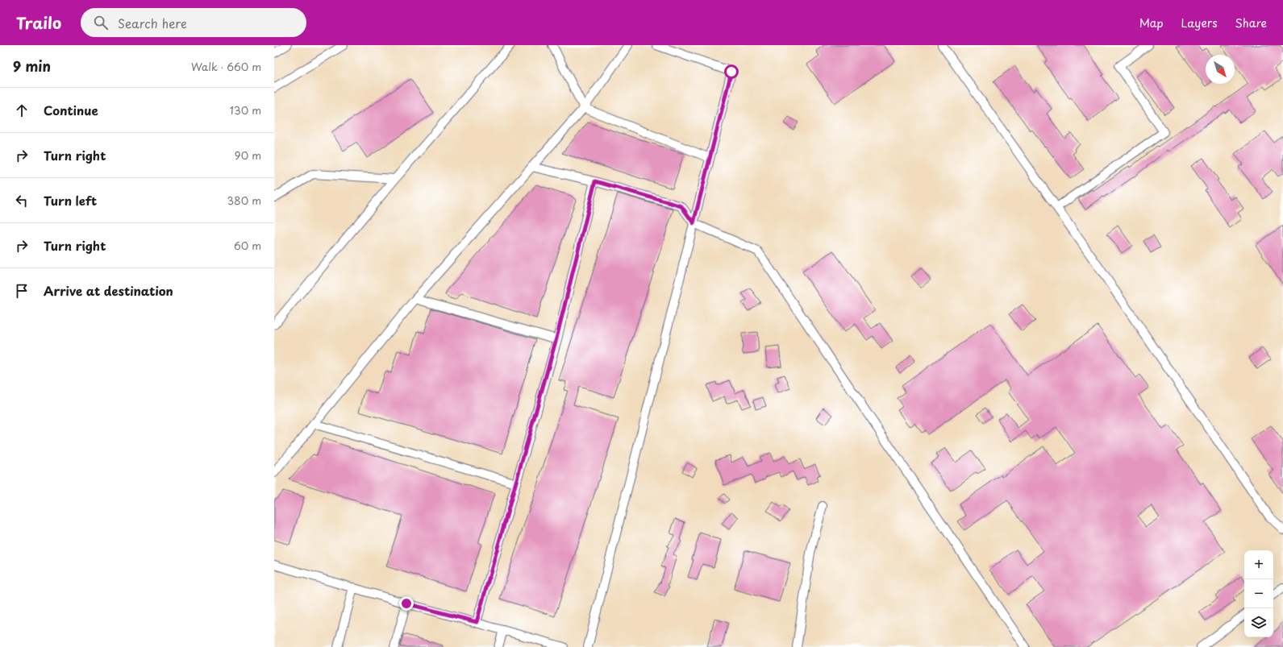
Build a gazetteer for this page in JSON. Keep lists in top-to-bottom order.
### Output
{
  "north": "bottom right",
  "page": {
    "header": "Trailo",
    "search": "Search here",
    "nav": ["Map", "Layers", "Share"],
    "heading": ["9 min", "Walk · 660 m"],
    "list": [
      ["Continue", "130 m"],
      ["Turn right", "90 m"],
      ["Turn left", "380 m"],
      ["Turn right", "60 m"],
      "Arrive at destination"
    ],
    "map_buttons": ["+", "−"]
  }
}
